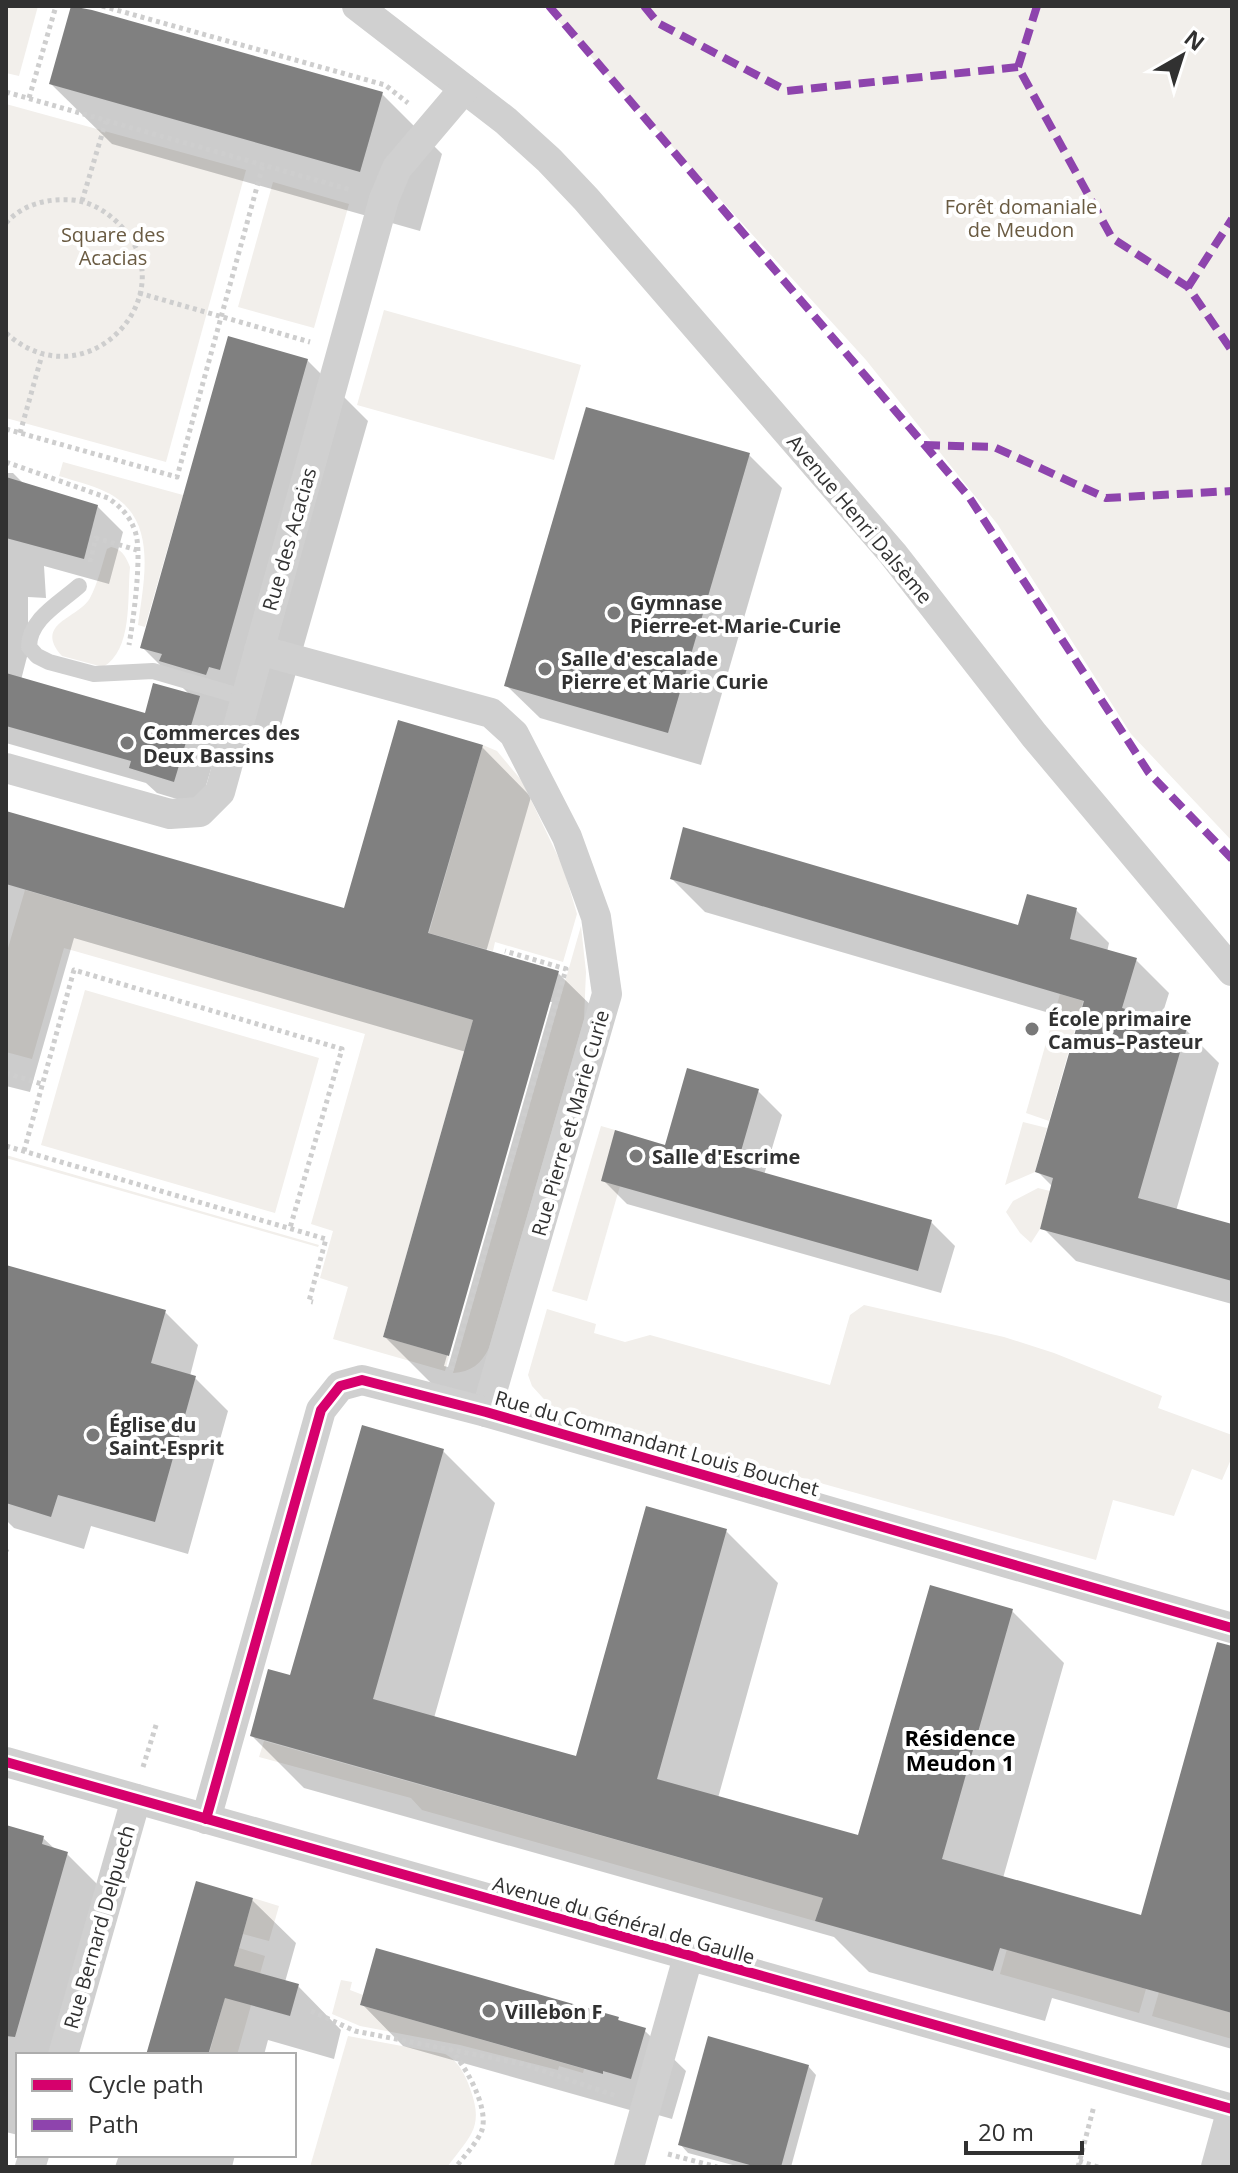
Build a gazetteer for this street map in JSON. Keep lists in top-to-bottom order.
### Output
{
  "streets": {
    "street": [
      "Avenue Henri Dalsème",
      "Rue des Acacias",
      "Rue Pierre et Marie Curie",
      "Rue du Commandant Louis Bouchet",
      "Avenue du Général de Gaulle",
      "Rue Bernard Delpuech"
    ]
  },
  "crossings": [
    ["Avenue Henri Dalsème", "Rue des Acacias"],
    ["Rue des Acacias", "Rue Pierre et Marie Curie"],
    ["Rue Pierre et Marie Curie", "Rue du Commandant Louis Bouchet"],
    ["Rue du Commandant Louis Bouchet", "Avenue du Général de Gaulle"],
    ["Avenue du Général de Gaulle", "Rue Bernard Delpuech"]
  ],
  "districts": ["Résidence Meudon 1"],
  "parks": ["Forêt domaniale de Meudon", "Square des Acacias"],
  "places": [
    "Gymnase Pierre-et-Marie-Curie",
    "Salle d'escalade Pierre et Marie Curie",
    "Commerces des Deux Bassins",
    "École primaire Camus–Pasteur",
    "Salle d'Escrime",
    "Église du Saint-Esprit",
    "Villebon F"
  ],
  "legend": ["Cycle path", "Path"],
  "scale_bar": "20 m",
  "north": "top right"
}
